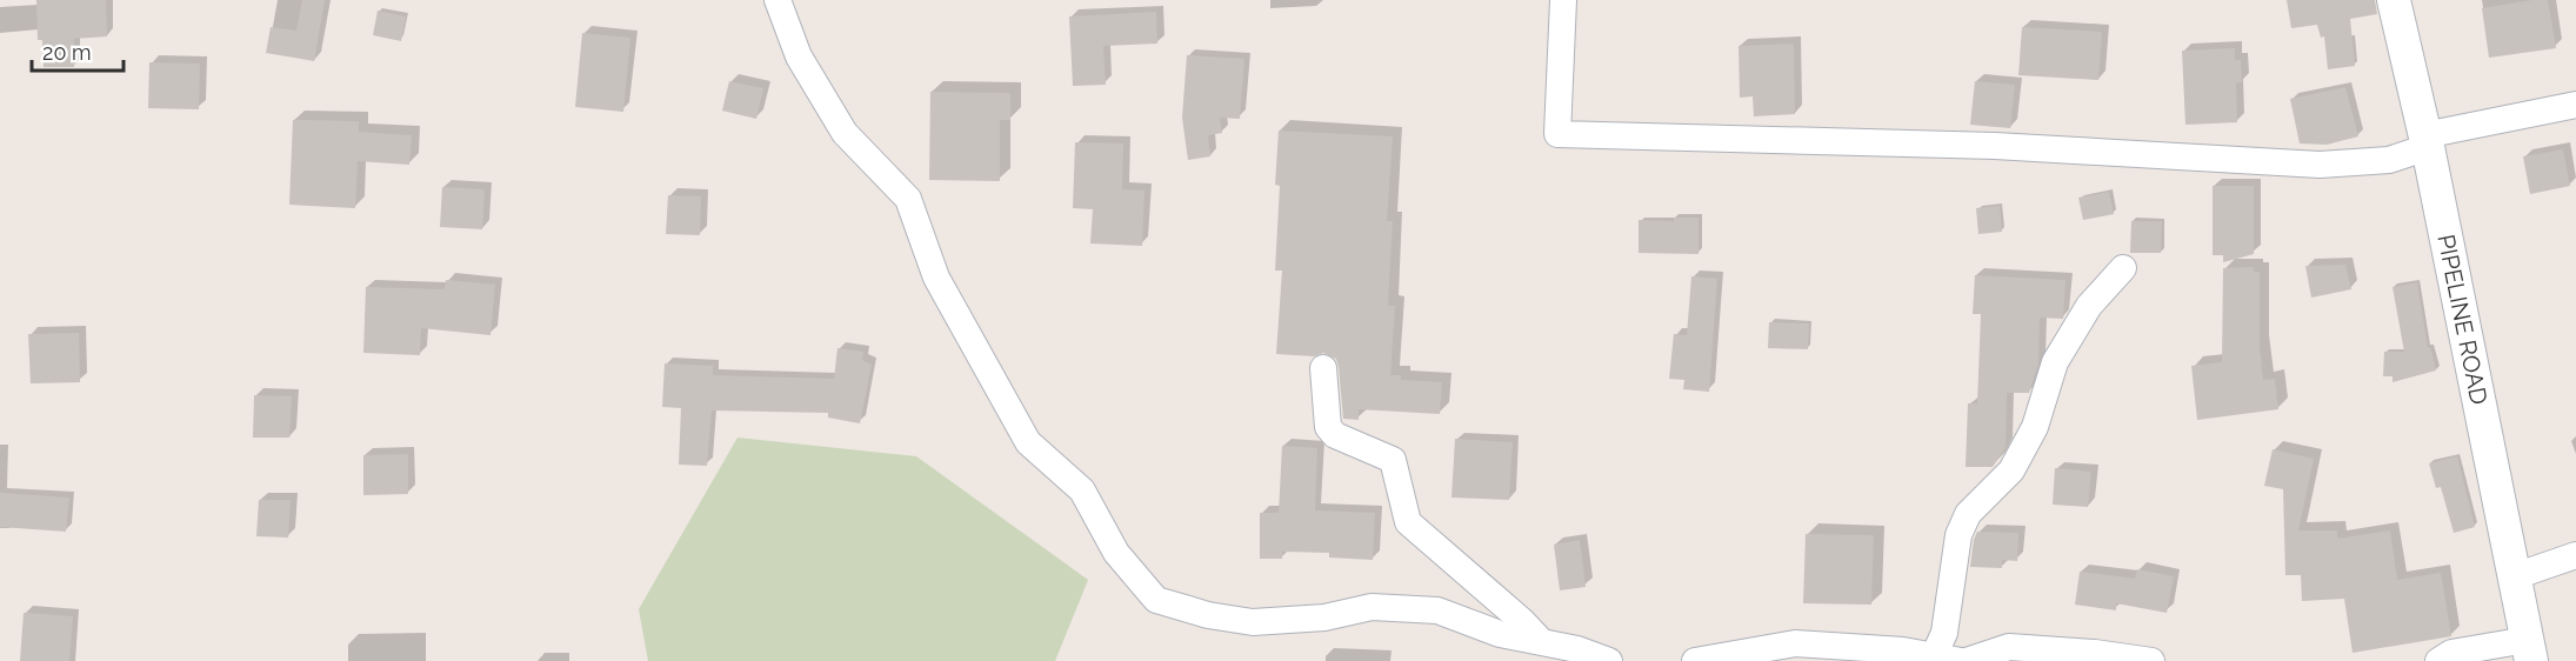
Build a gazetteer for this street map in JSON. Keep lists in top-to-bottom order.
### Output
{
  "streets": {
    "street": ["PIPELINE ROAD"]
  },
  "scale_bar": "20 m"
}
